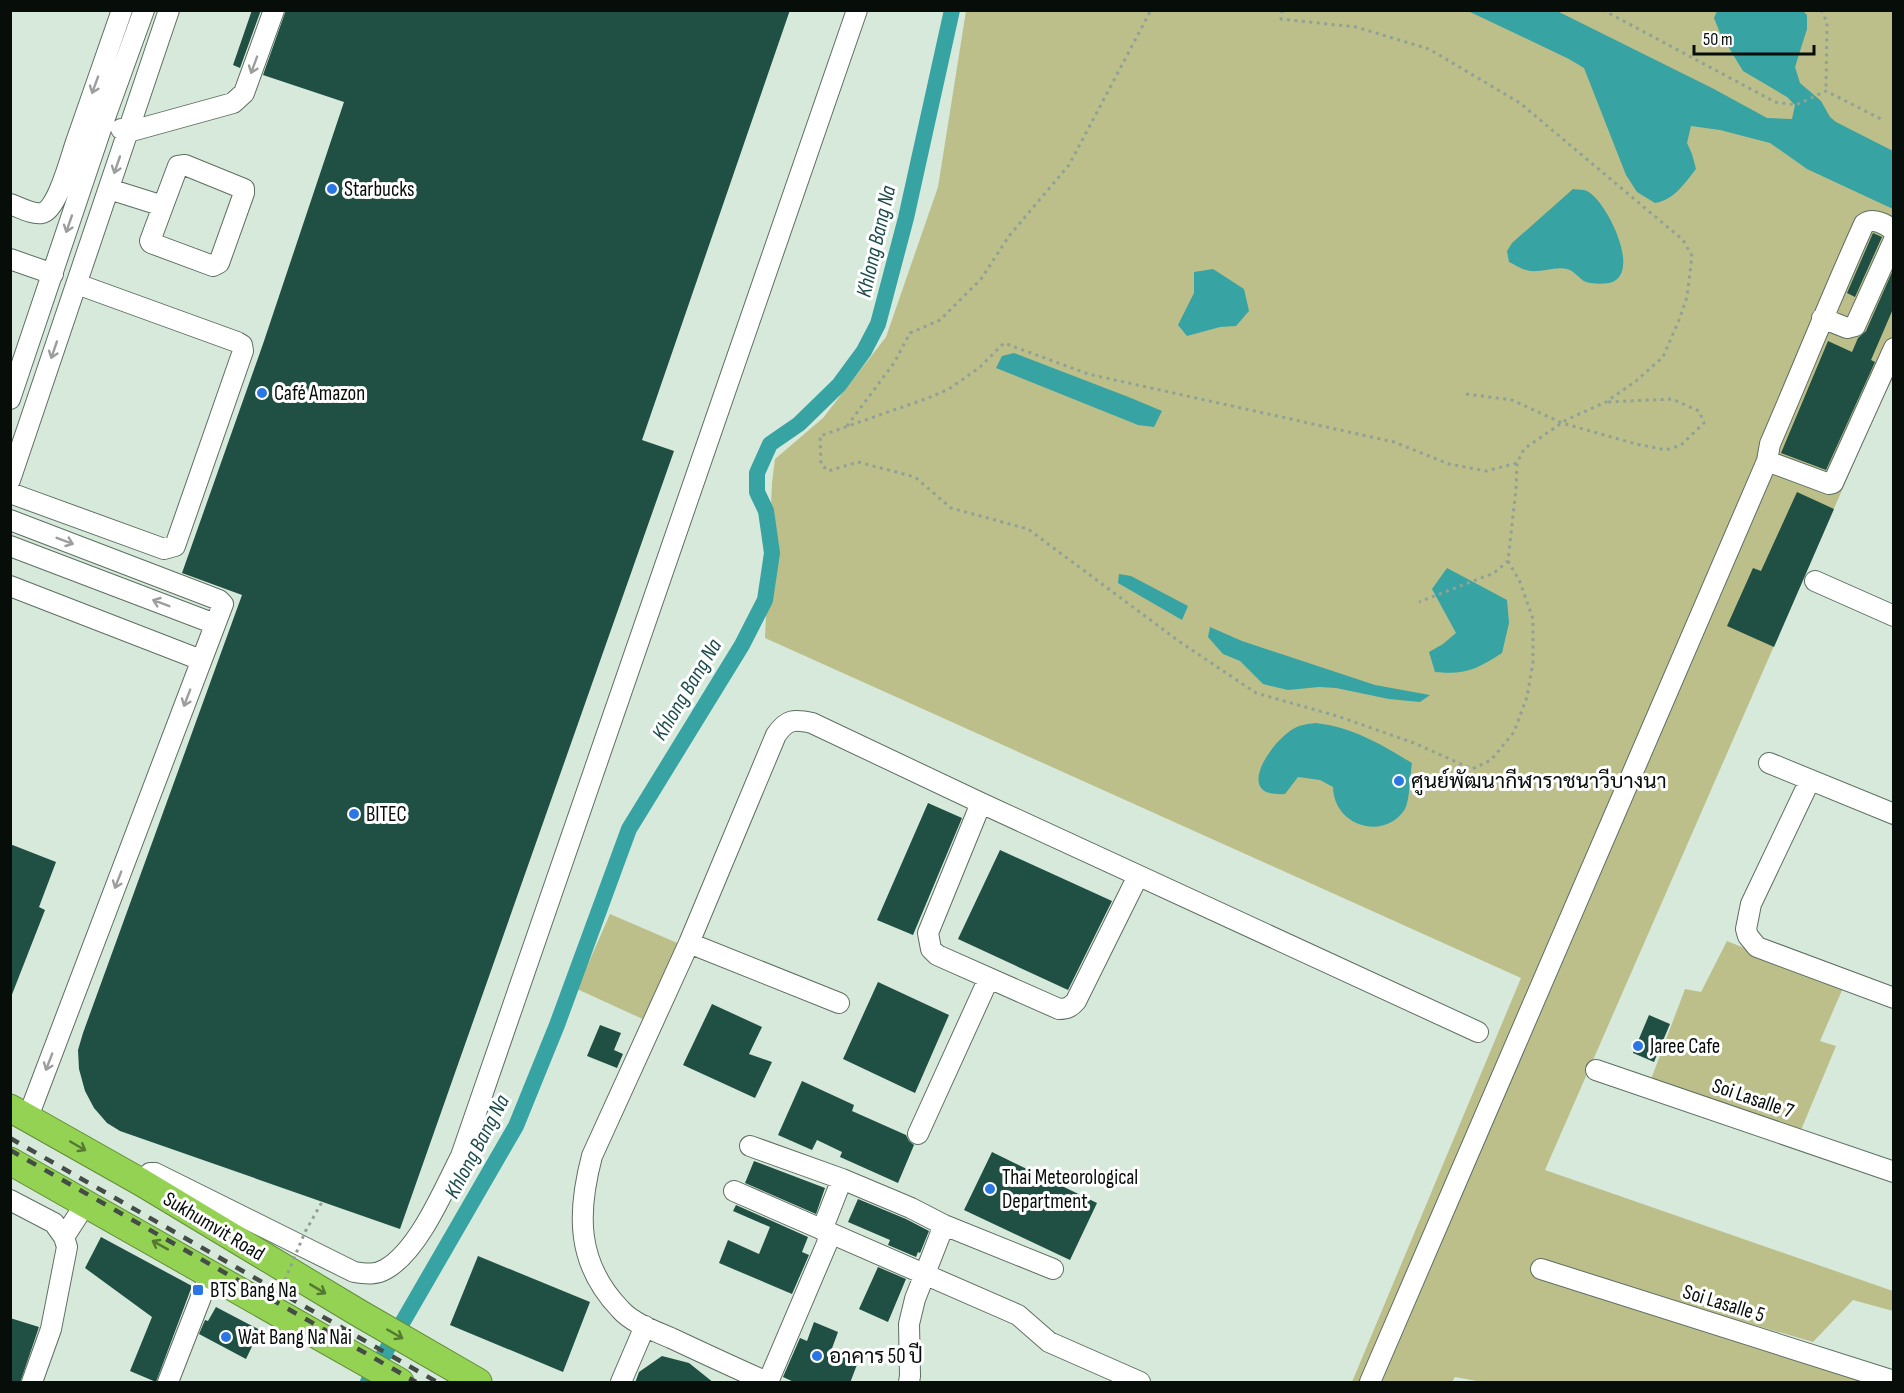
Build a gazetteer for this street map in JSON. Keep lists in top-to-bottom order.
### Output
{
  "streets": {
    "highway": ["Sukhumvit Road"],
    "street": ["Soi Lasalle 7", "Soi Lasalle 5"]
  },
  "water": ["Khlong Bang Na"],
  "places": {
    "other": [
      "Starbucks",
      "Café Amazon",
      "ศูนย์พัฒนากีฬาราชนาวีบางนา",
      "BITEC",
      "Jaree Cafe",
      "Thai Meteorological Department",
      "Wat Bang Na Nai",
      "อาคาร 50 ปี"
    ],
    "transit": ["BTS Bang Na"]
  },
  "scale_bar": "50 m"
}
